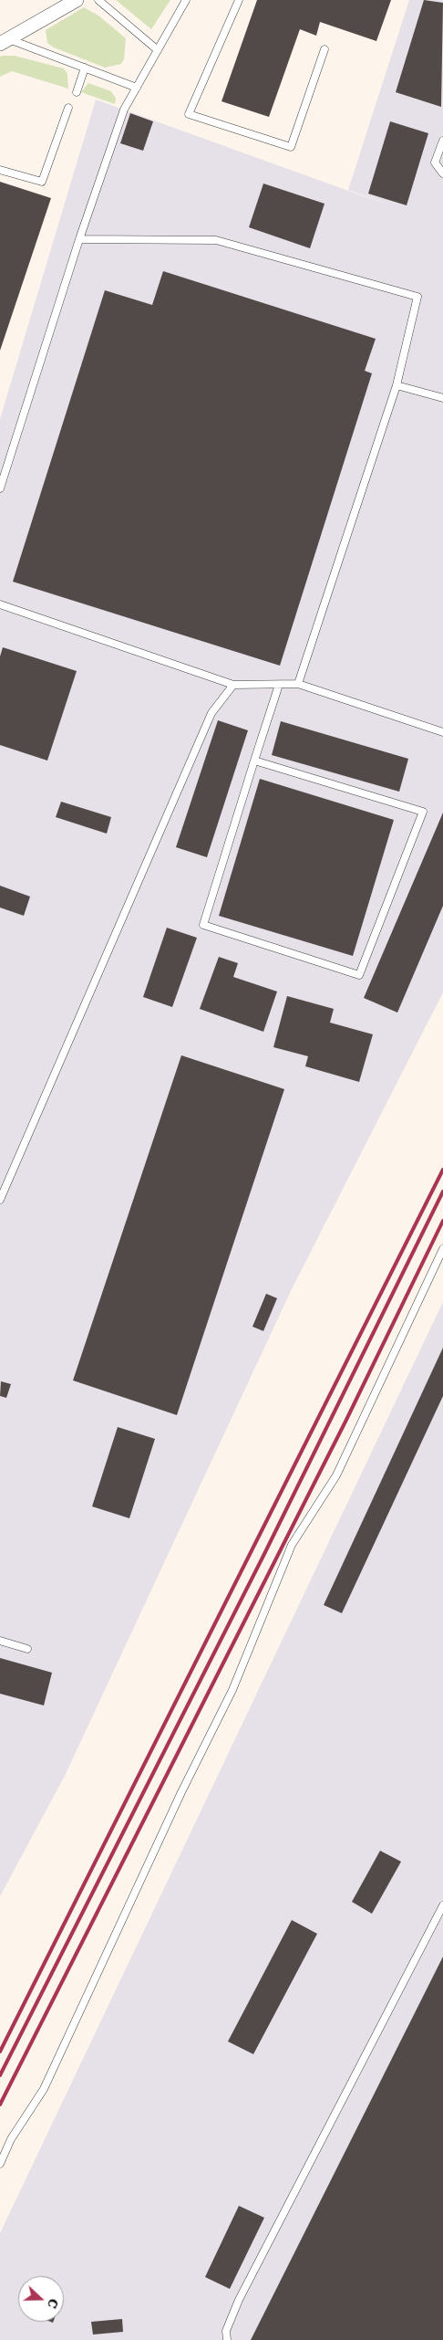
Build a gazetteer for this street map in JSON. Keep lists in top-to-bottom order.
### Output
{
  "north": "right"
}
